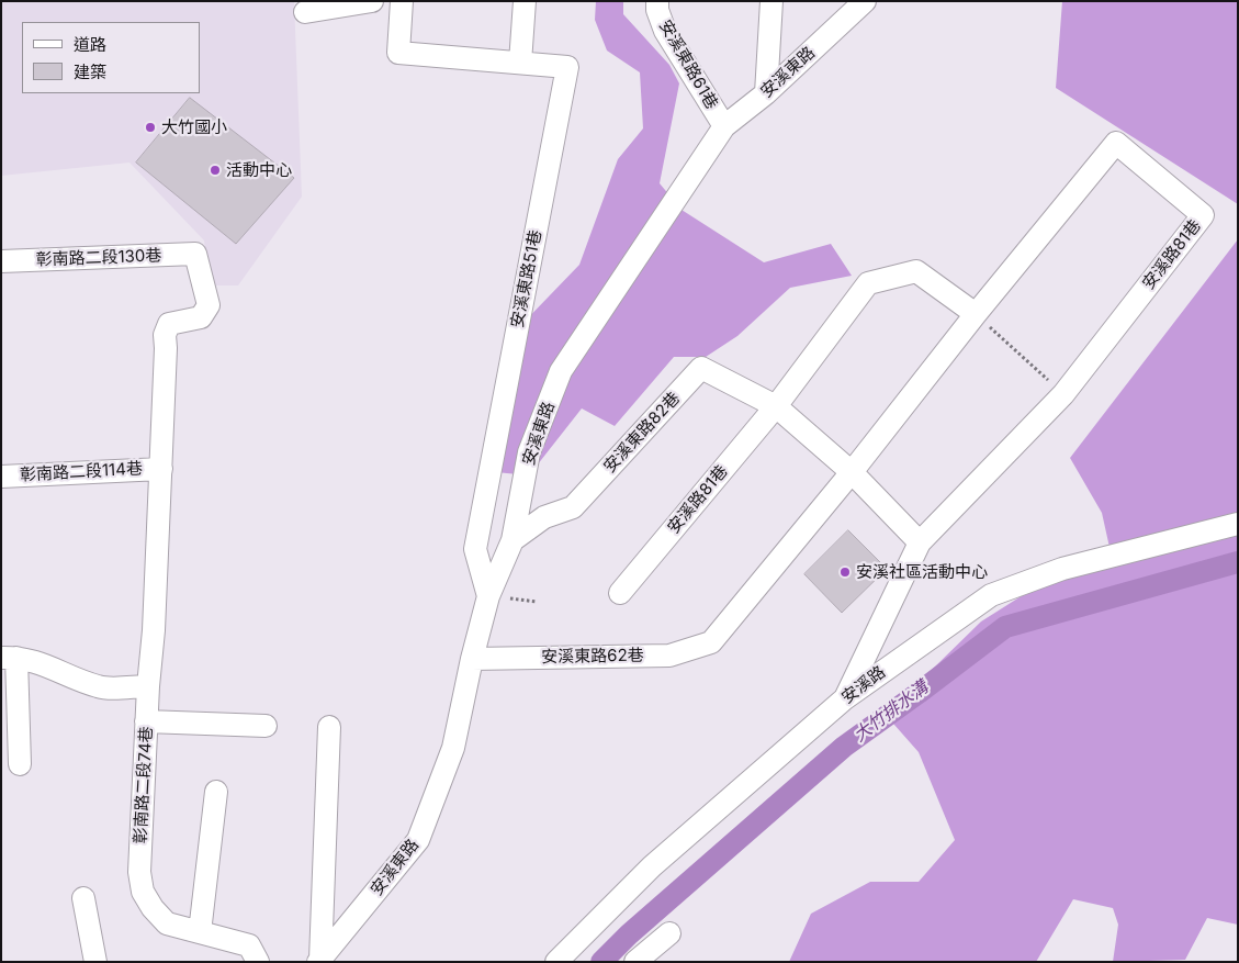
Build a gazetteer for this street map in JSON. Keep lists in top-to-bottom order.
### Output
{
  "streets": {
    "street": [
      "安溪東路61巷",
      "安溪東路",
      "安溪路81巷",
      "彰南路二段130巷",
      "安溪東路51巷",
      "安溪東路82巷",
      "彰南路二段114巷",
      "安溪東路62巷",
      "安溪路",
      "彰南路二段74巷"
    ]
  },
  "crossings": [
    ["安溪東路61巷", "安溪東路"],
    ["安溪東路", "安溪東路51巷"],
    ["安溪東路", "安溪東路82巷"],
    ["安溪東路", "安溪東路62巷"],
    ["安溪路81巷", "安溪東路82巷"],
    ["安溪路81巷", "安溪東路62巷"],
    ["安溪路81巷", "安溪路"],
    ["彰南路二段130巷", "彰南路二段74巷"],
    ["彰南路二段114巷", "彰南路二段74巷"]
  ],
  "water": ["大竹排水溝"],
  "places": ["大竹國小", "活動中心", "安溪社區活動中心"],
  "legend": ["道路", "建築"]
}
